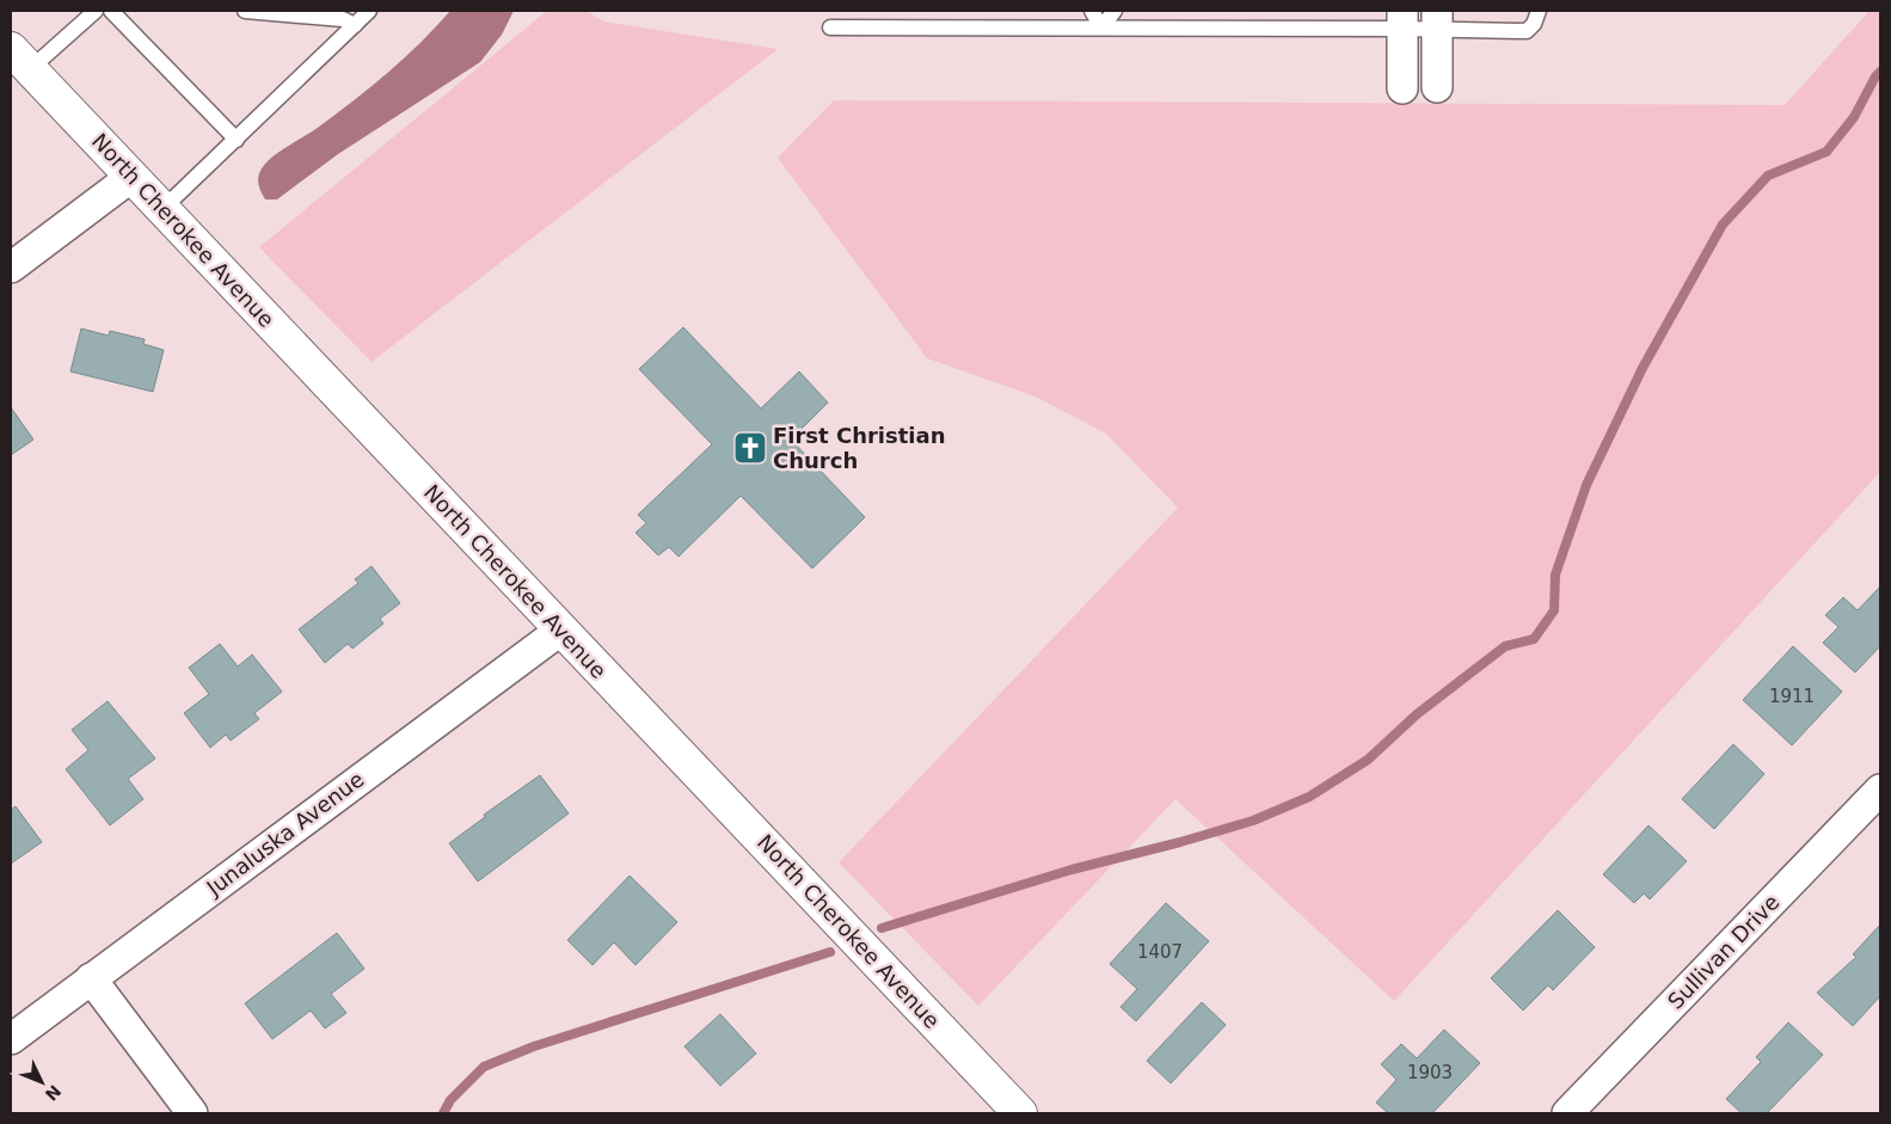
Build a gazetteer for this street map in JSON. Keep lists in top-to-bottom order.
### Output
{
  "streets": {
    "street": ["North Cherokee Avenue", "Junaluska Avenue", "Sullivan Drive"]
  },
  "crossings": [
    ["North Cherokee Avenue", "Junaluska Avenue"]
  ],
  "places": {
    "church": ["First Christian Church"]
  },
  "house_numbers": ["1911", "1407", "1903"],
  "north": "bottom right"
}
